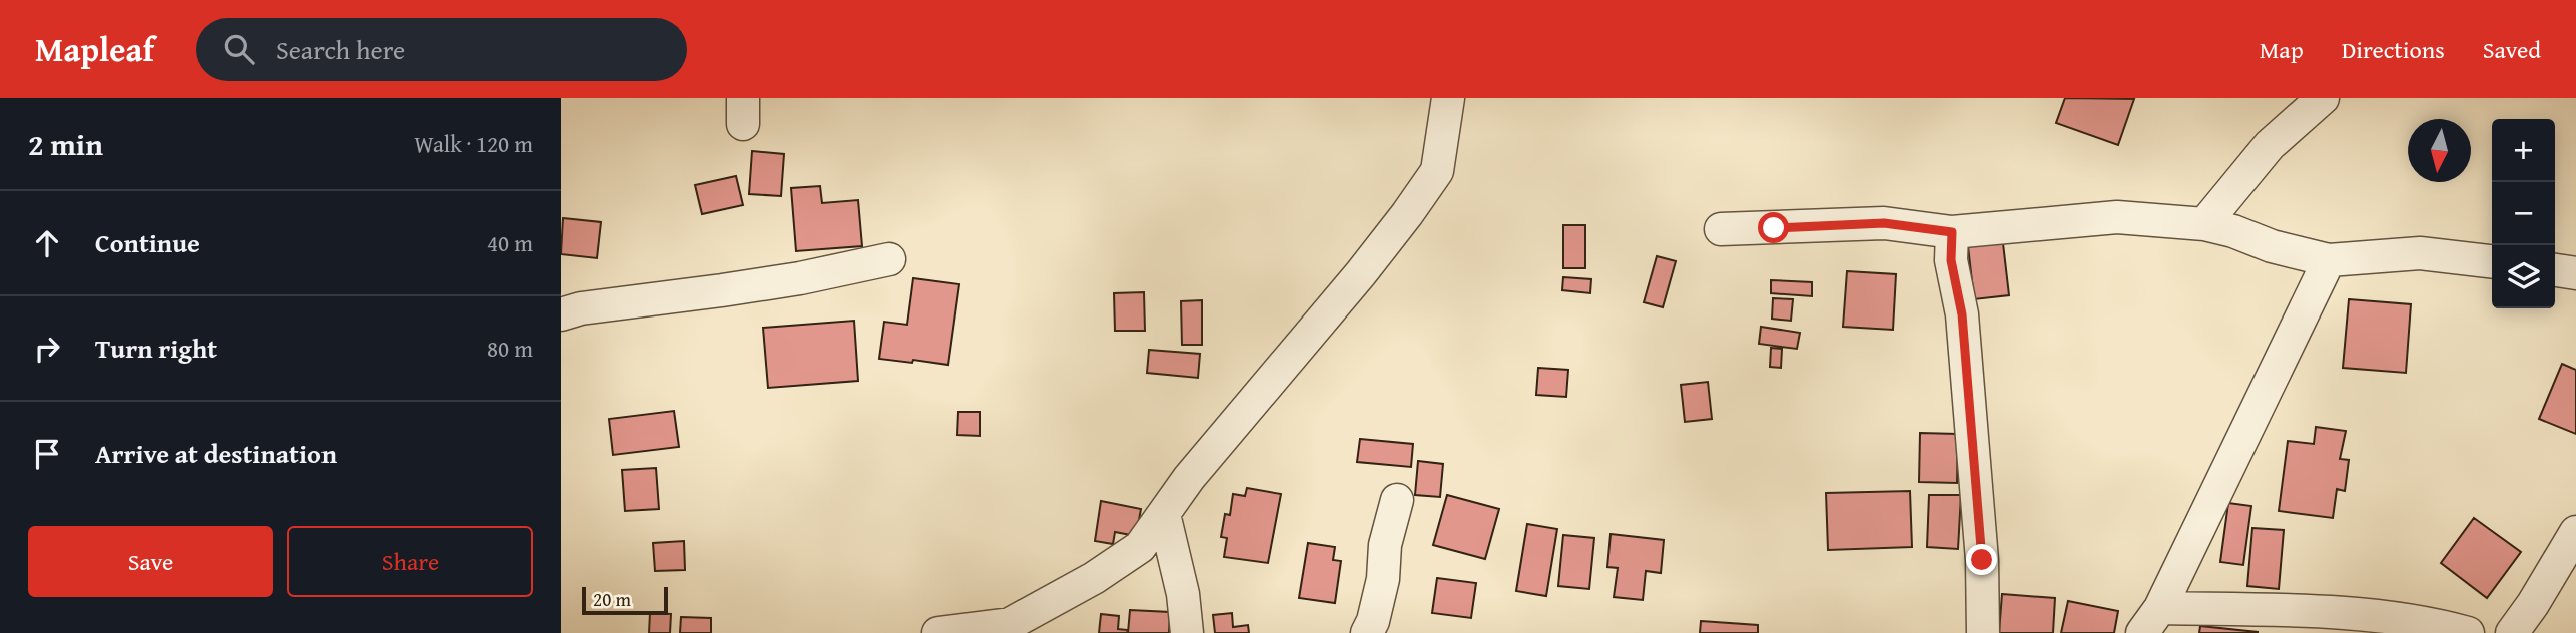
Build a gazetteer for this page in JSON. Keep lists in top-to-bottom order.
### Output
{
  "scale_bar": "20 m",
  "north": "bottom",
  "page": {
    "header": "Mapleaf",
    "search": "Search here",
    "nav": ["Map", "Directions", "Saved"],
    "heading": ["2 min", "Walk · 120 m"],
    "map_buttons": ["+", "−"],
    "list": [
      ["Continue", "40 m"],
      ["Turn right", "80 m"],
      "Arrive at destination"
    ],
    "buttons": ["Save", "Share"],
    "scale": "20 m"
  }
}
